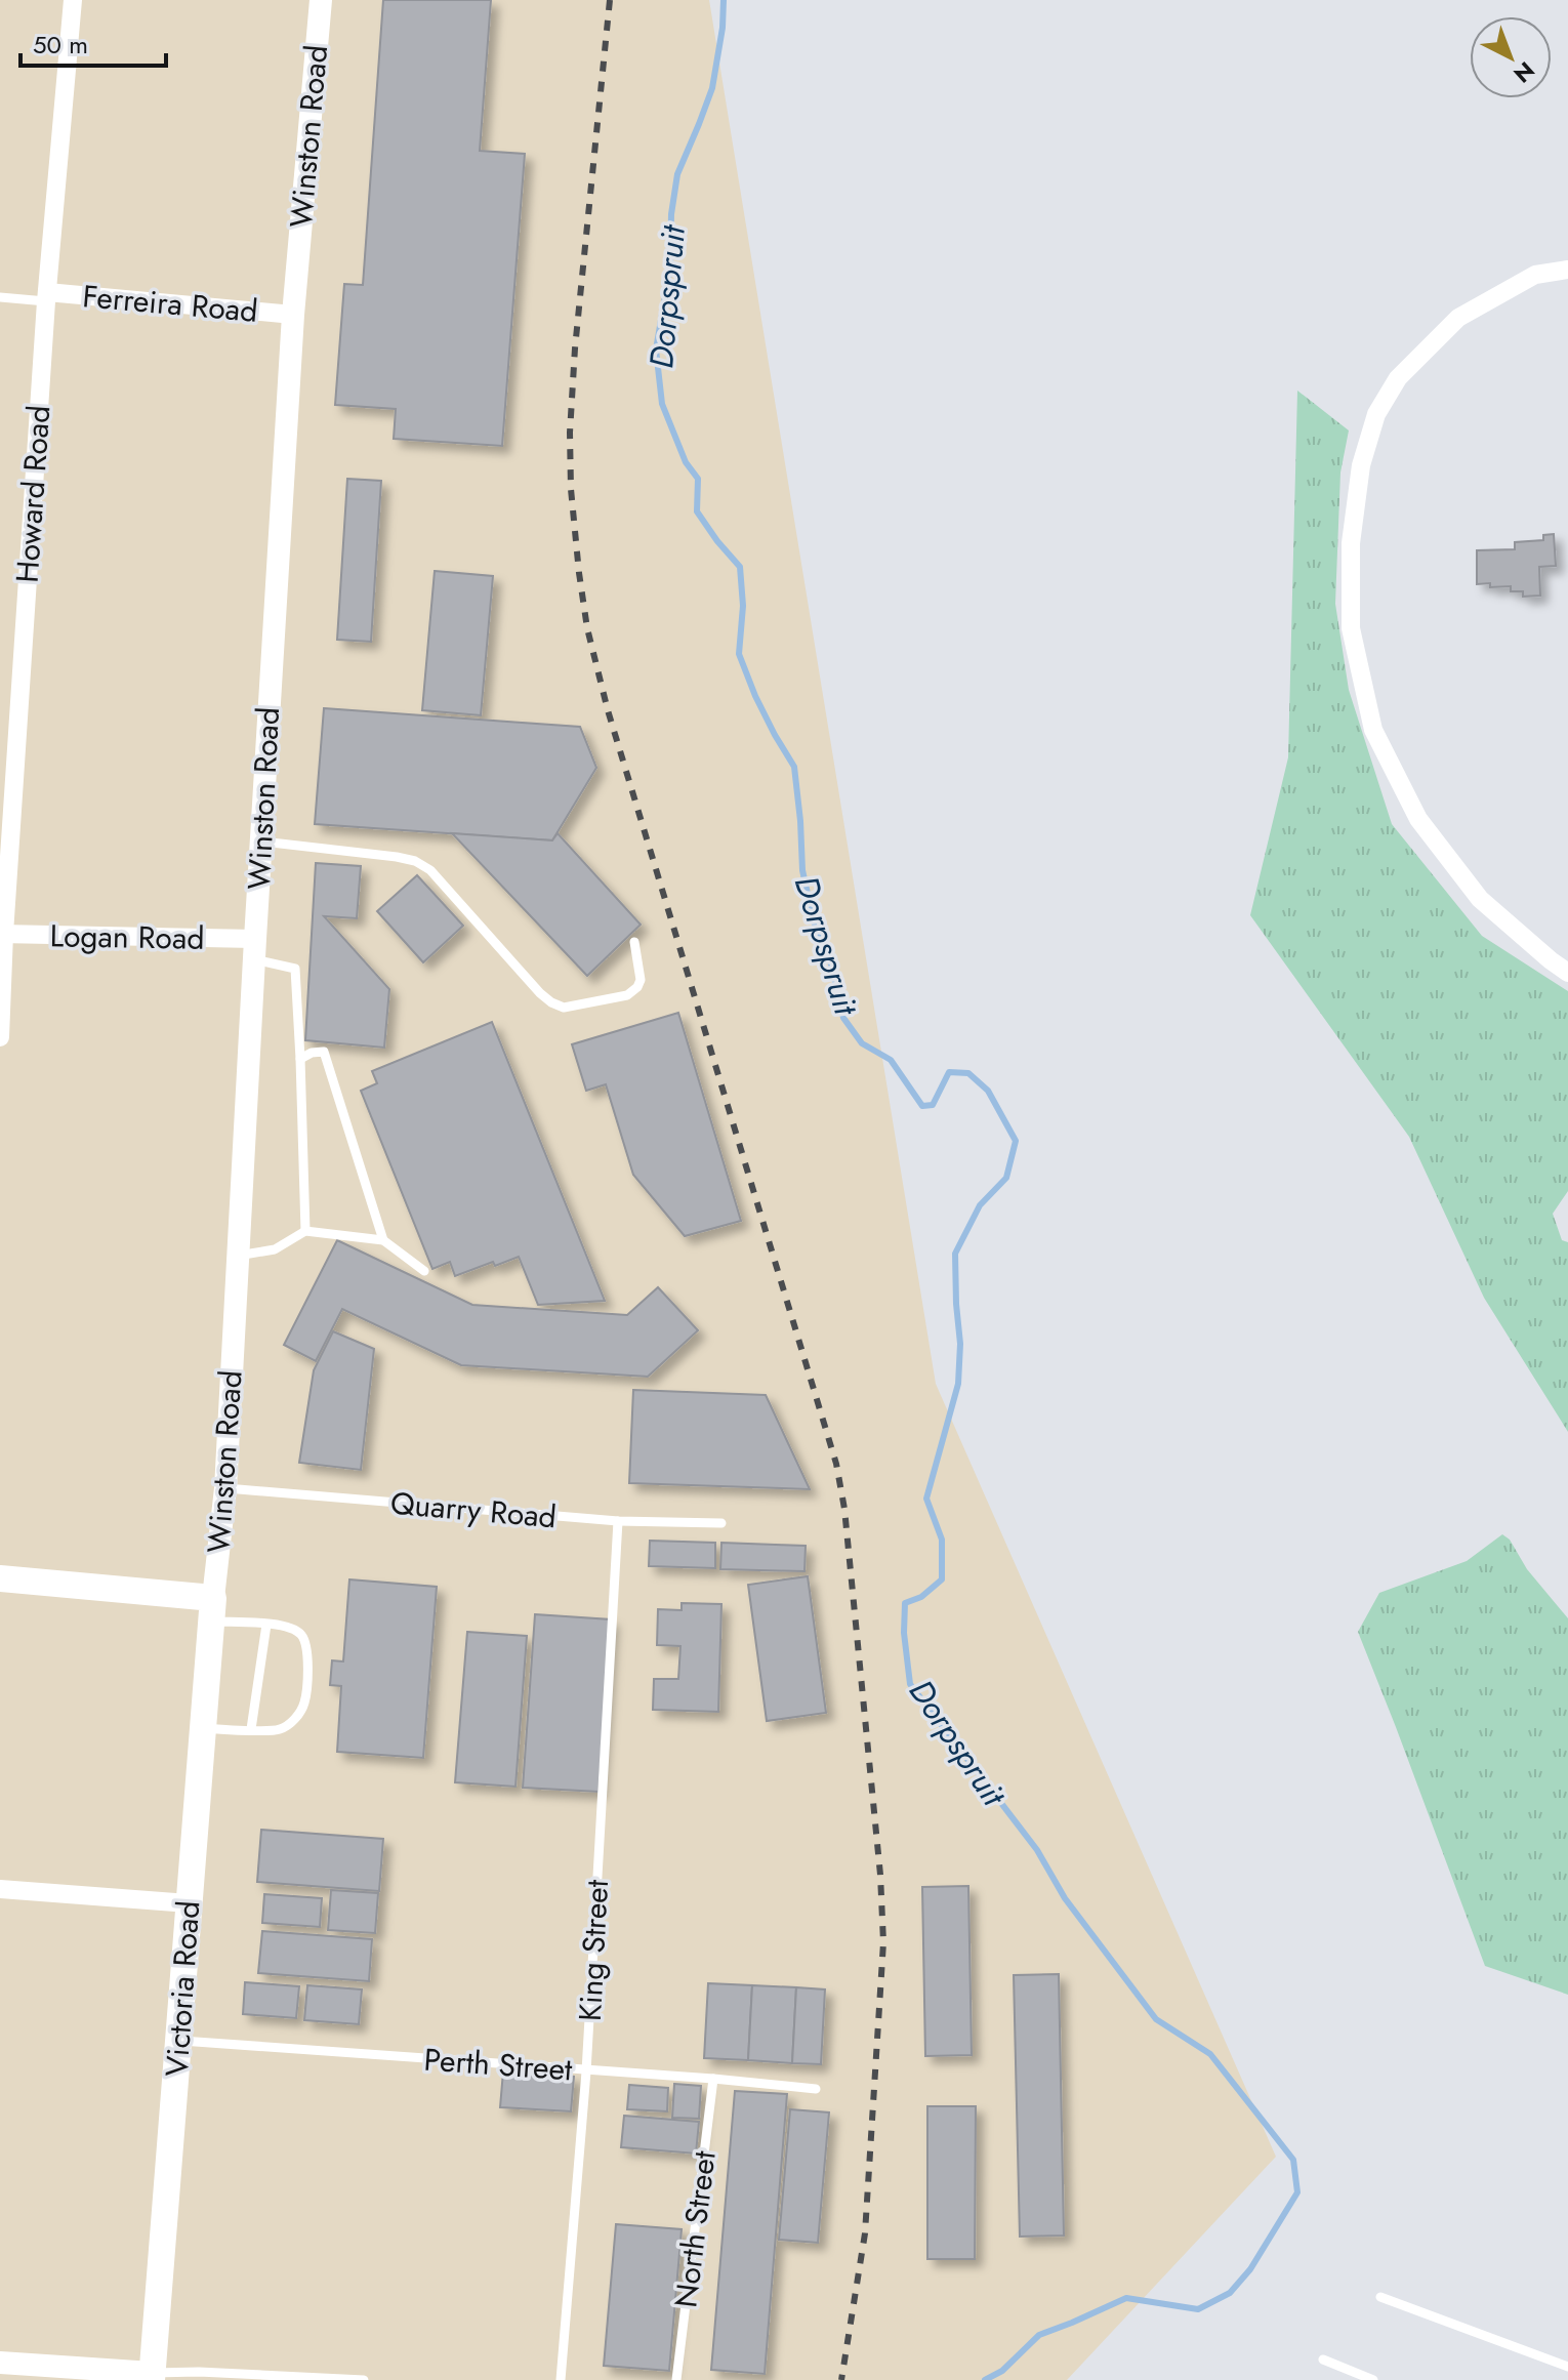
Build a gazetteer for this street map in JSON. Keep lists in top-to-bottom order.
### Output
{
  "streets": {
    "main road": ["Victoria Road"],
    "street": [
      "Winston Road",
      "Ferreira Road",
      "Howard Road",
      "Logan Road"
    ],
    "lane": [
      "Quarry Road",
      "King Street",
      "Perth Street",
      "North Street"
    ]
  },
  "crossings": [
    ["Winston Road", "Ferreira Road"],
    ["Winston Road", "Logan Road"],
    ["Winston Road", "Quarry Road"],
    ["Winston Road", "Victoria Road"],
    ["Ferreira Road", "Howard Road"],
    ["Howard Road", "Logan Road"],
    ["Quarry Road", "King Street"],
    ["King Street", "Perth Street"],
    ["Victoria Road", "Perth Street"],
    ["Perth Street", "North Street"]
  ],
  "water": ["Dorpspruit"],
  "scale_bar": "50 m",
  "north": "bottom right"
}
